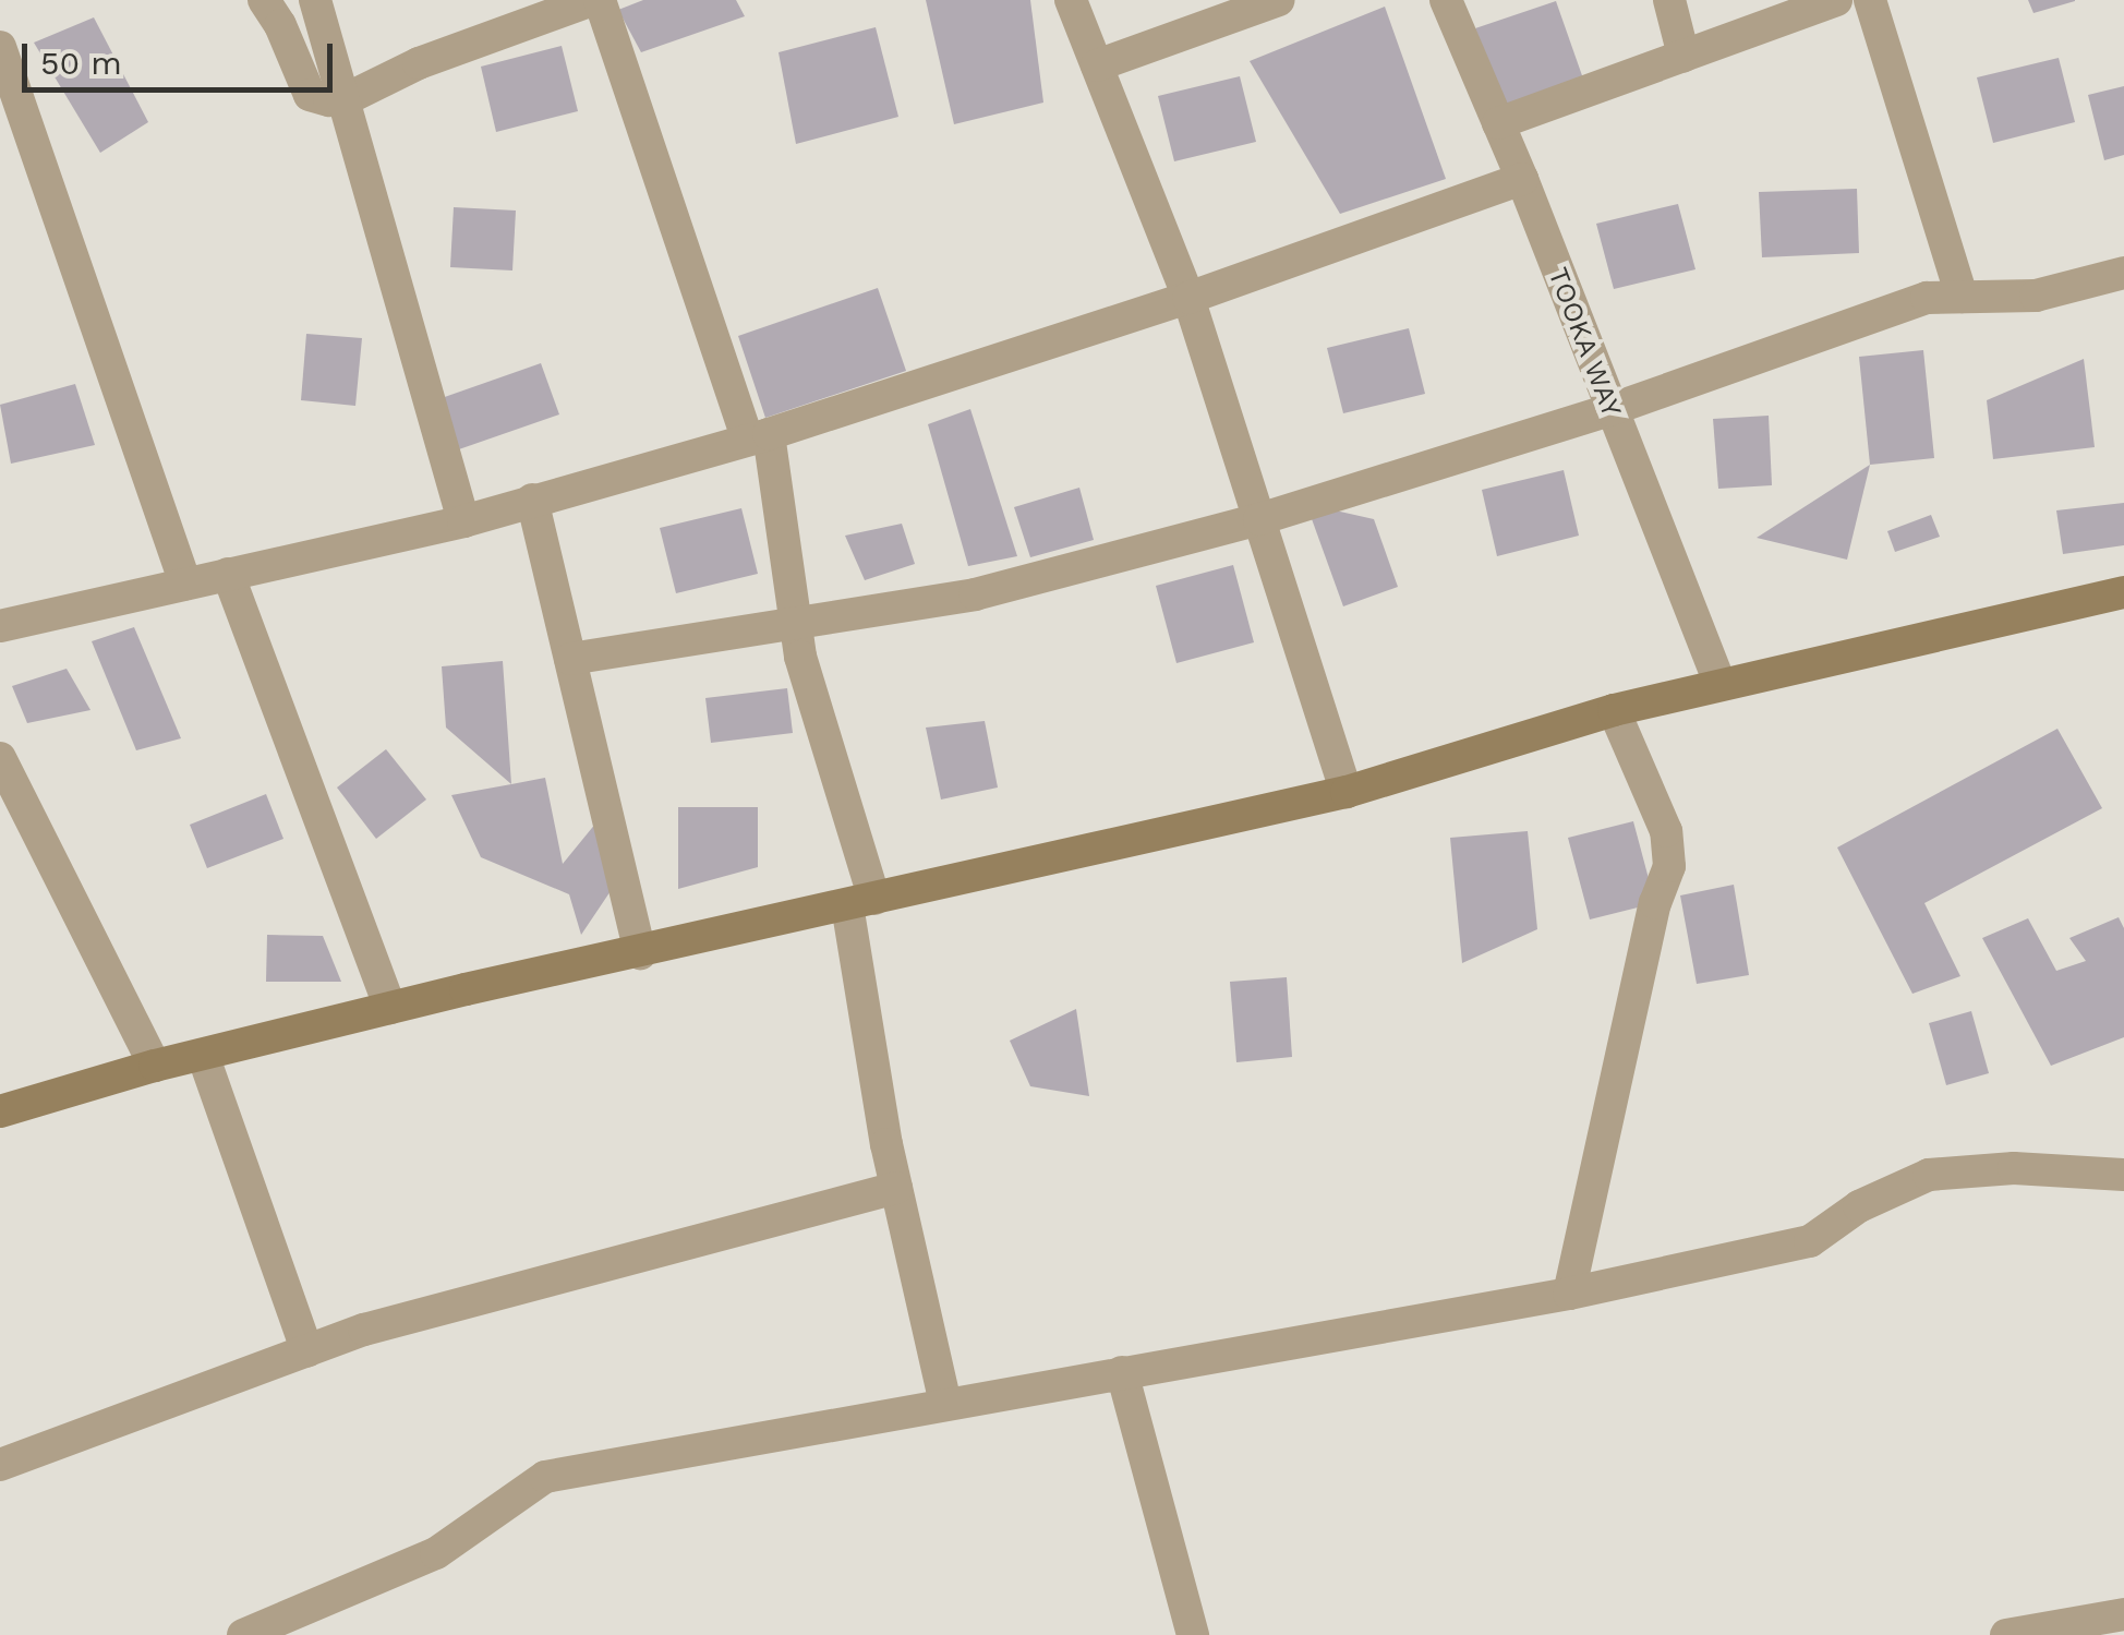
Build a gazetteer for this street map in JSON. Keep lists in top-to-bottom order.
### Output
{
  "streets": {
    "street": ["TOOKA WAY"]
  },
  "scale_bar": "50 m"
}
